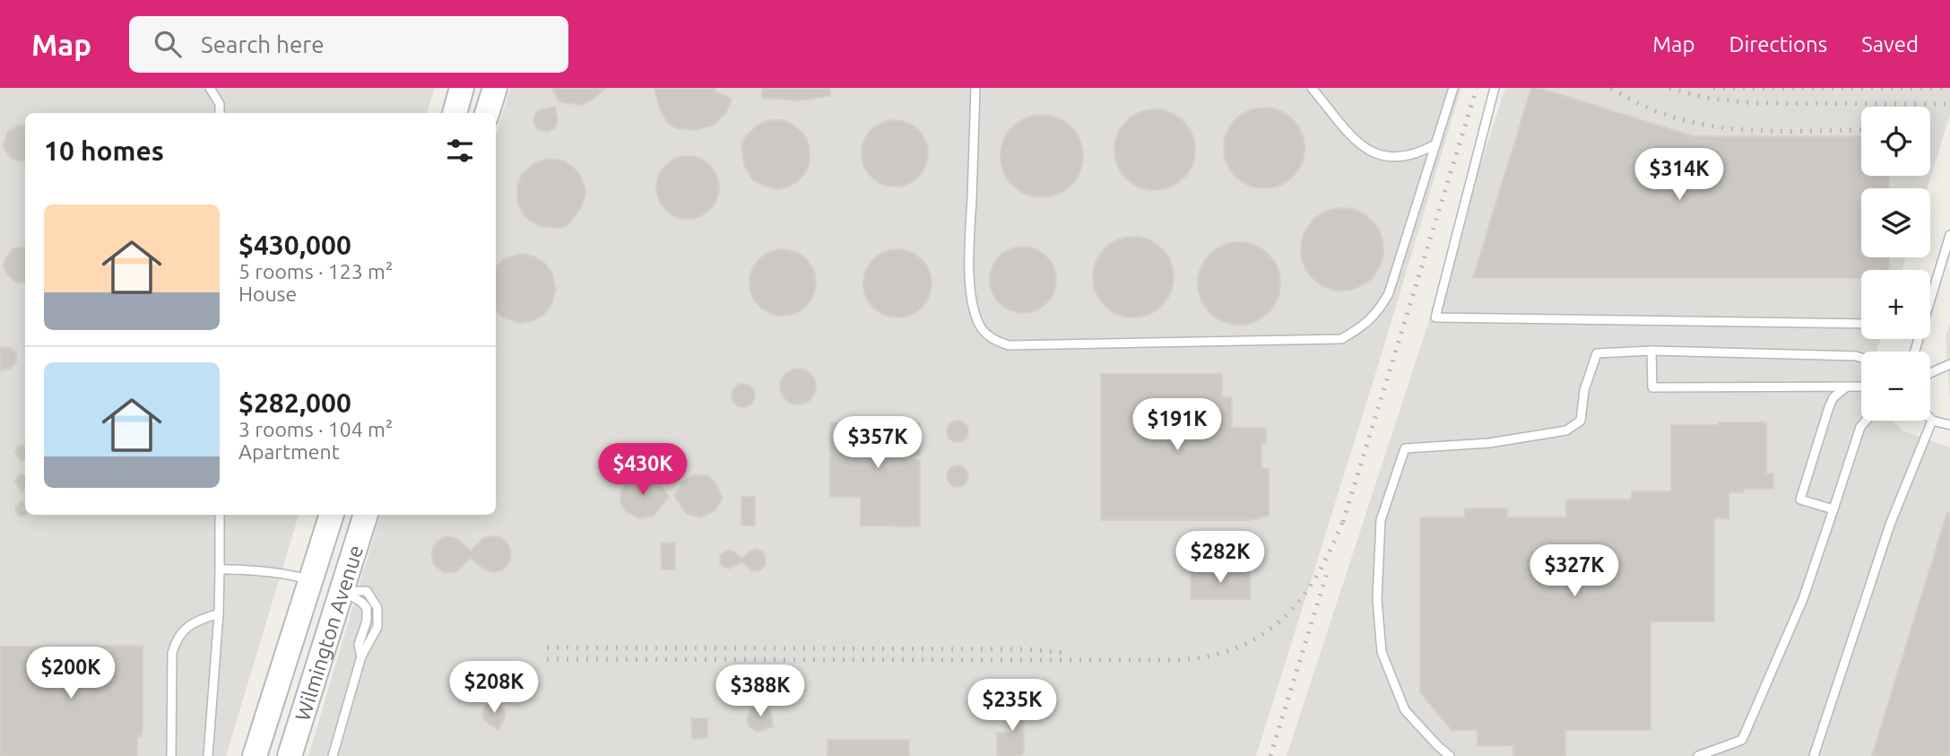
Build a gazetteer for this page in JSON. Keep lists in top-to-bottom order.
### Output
{
  "streets": {
    "main road": ["Wilmington Avenue"]
  },
  "page": {
    "header": "Map",
    "search": "Search here",
    "nav": ["Map", "Directions", "Saved"],
    "map_buttons": ["+", "−"],
    "heading": "10 homes",
    "price": [
      "$314K",
      "$191K",
      "$357K",
      "$430K",
      "$282K",
      "$327K",
      "$200K",
      "$208K",
      "$388K",
      "$235K"
    ],
    "list": [
      {
        "name": "$430,000",
        "note": "5 rooms · 123 m² · House"
      },
      {
        "name": "$282,000",
        "note": "3 rooms · 104 m² · Apartment"
      }
    ]
  }
}
